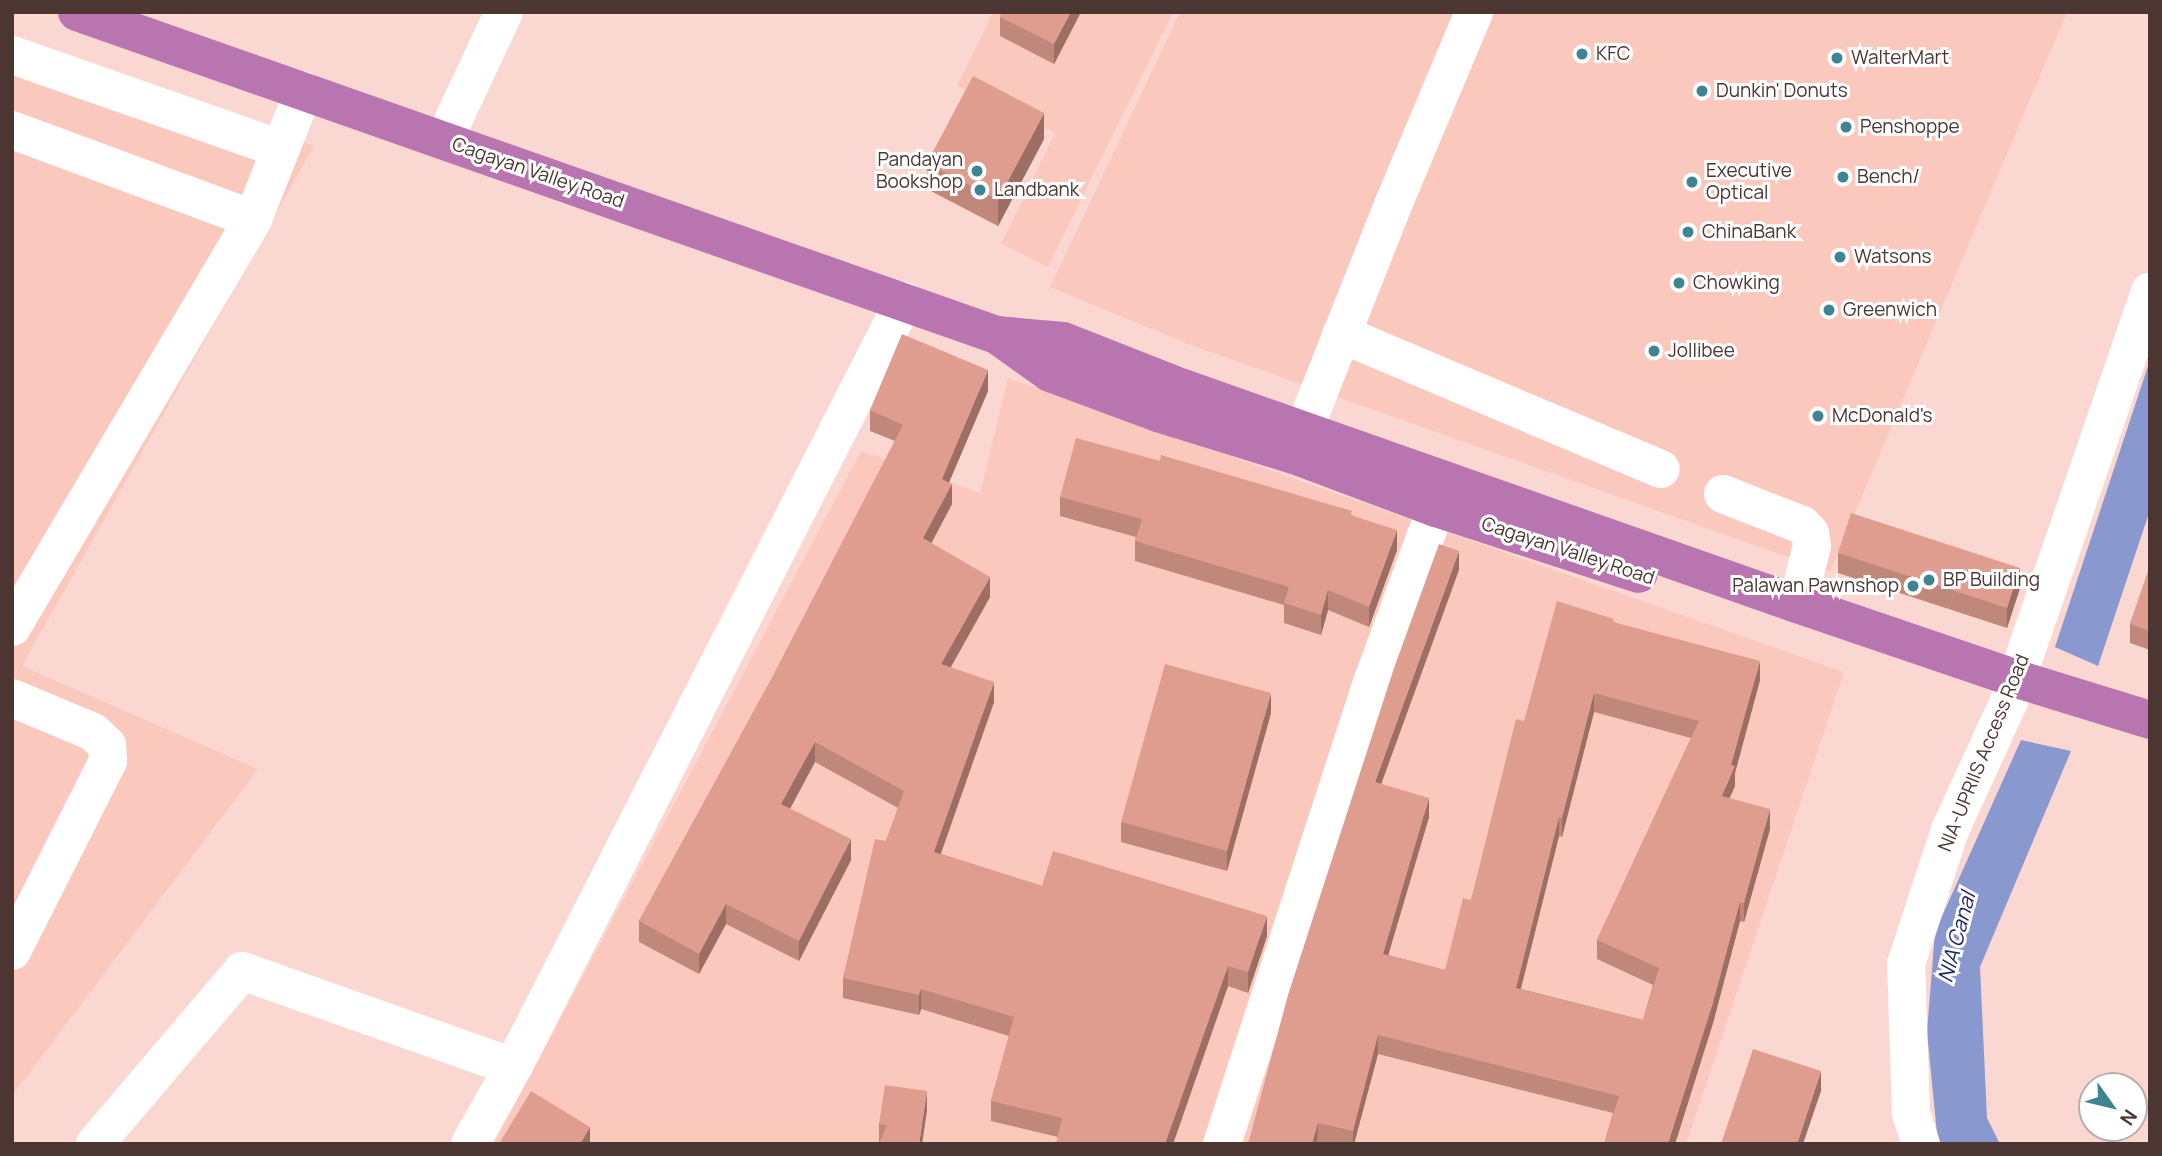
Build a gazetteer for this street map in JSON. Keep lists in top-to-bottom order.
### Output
{
  "streets": {
    "highway": ["Cagayan Valley Road"],
    "street": ["NIA-UPRIIS Access Road"]
  },
  "crossings": [
    ["Cagayan Valley Road", "NIA-UPRIIS Access Road"]
  ],
  "water": ["NIA Canal"],
  "places": [
    "KFC",
    "WalterMart",
    "Dunkin' Donuts",
    "Penshoppe",
    "Pandayan Bookshop",
    "Bench/",
    "Executive Optical",
    "Landbank",
    "ChinaBank",
    "Watsons",
    "Chowking",
    "Greenwich",
    "Jollibee",
    "McDonald's",
    "BP Building",
    "Palawan Pawnshop"
  ],
  "north": "bottom right"
}
